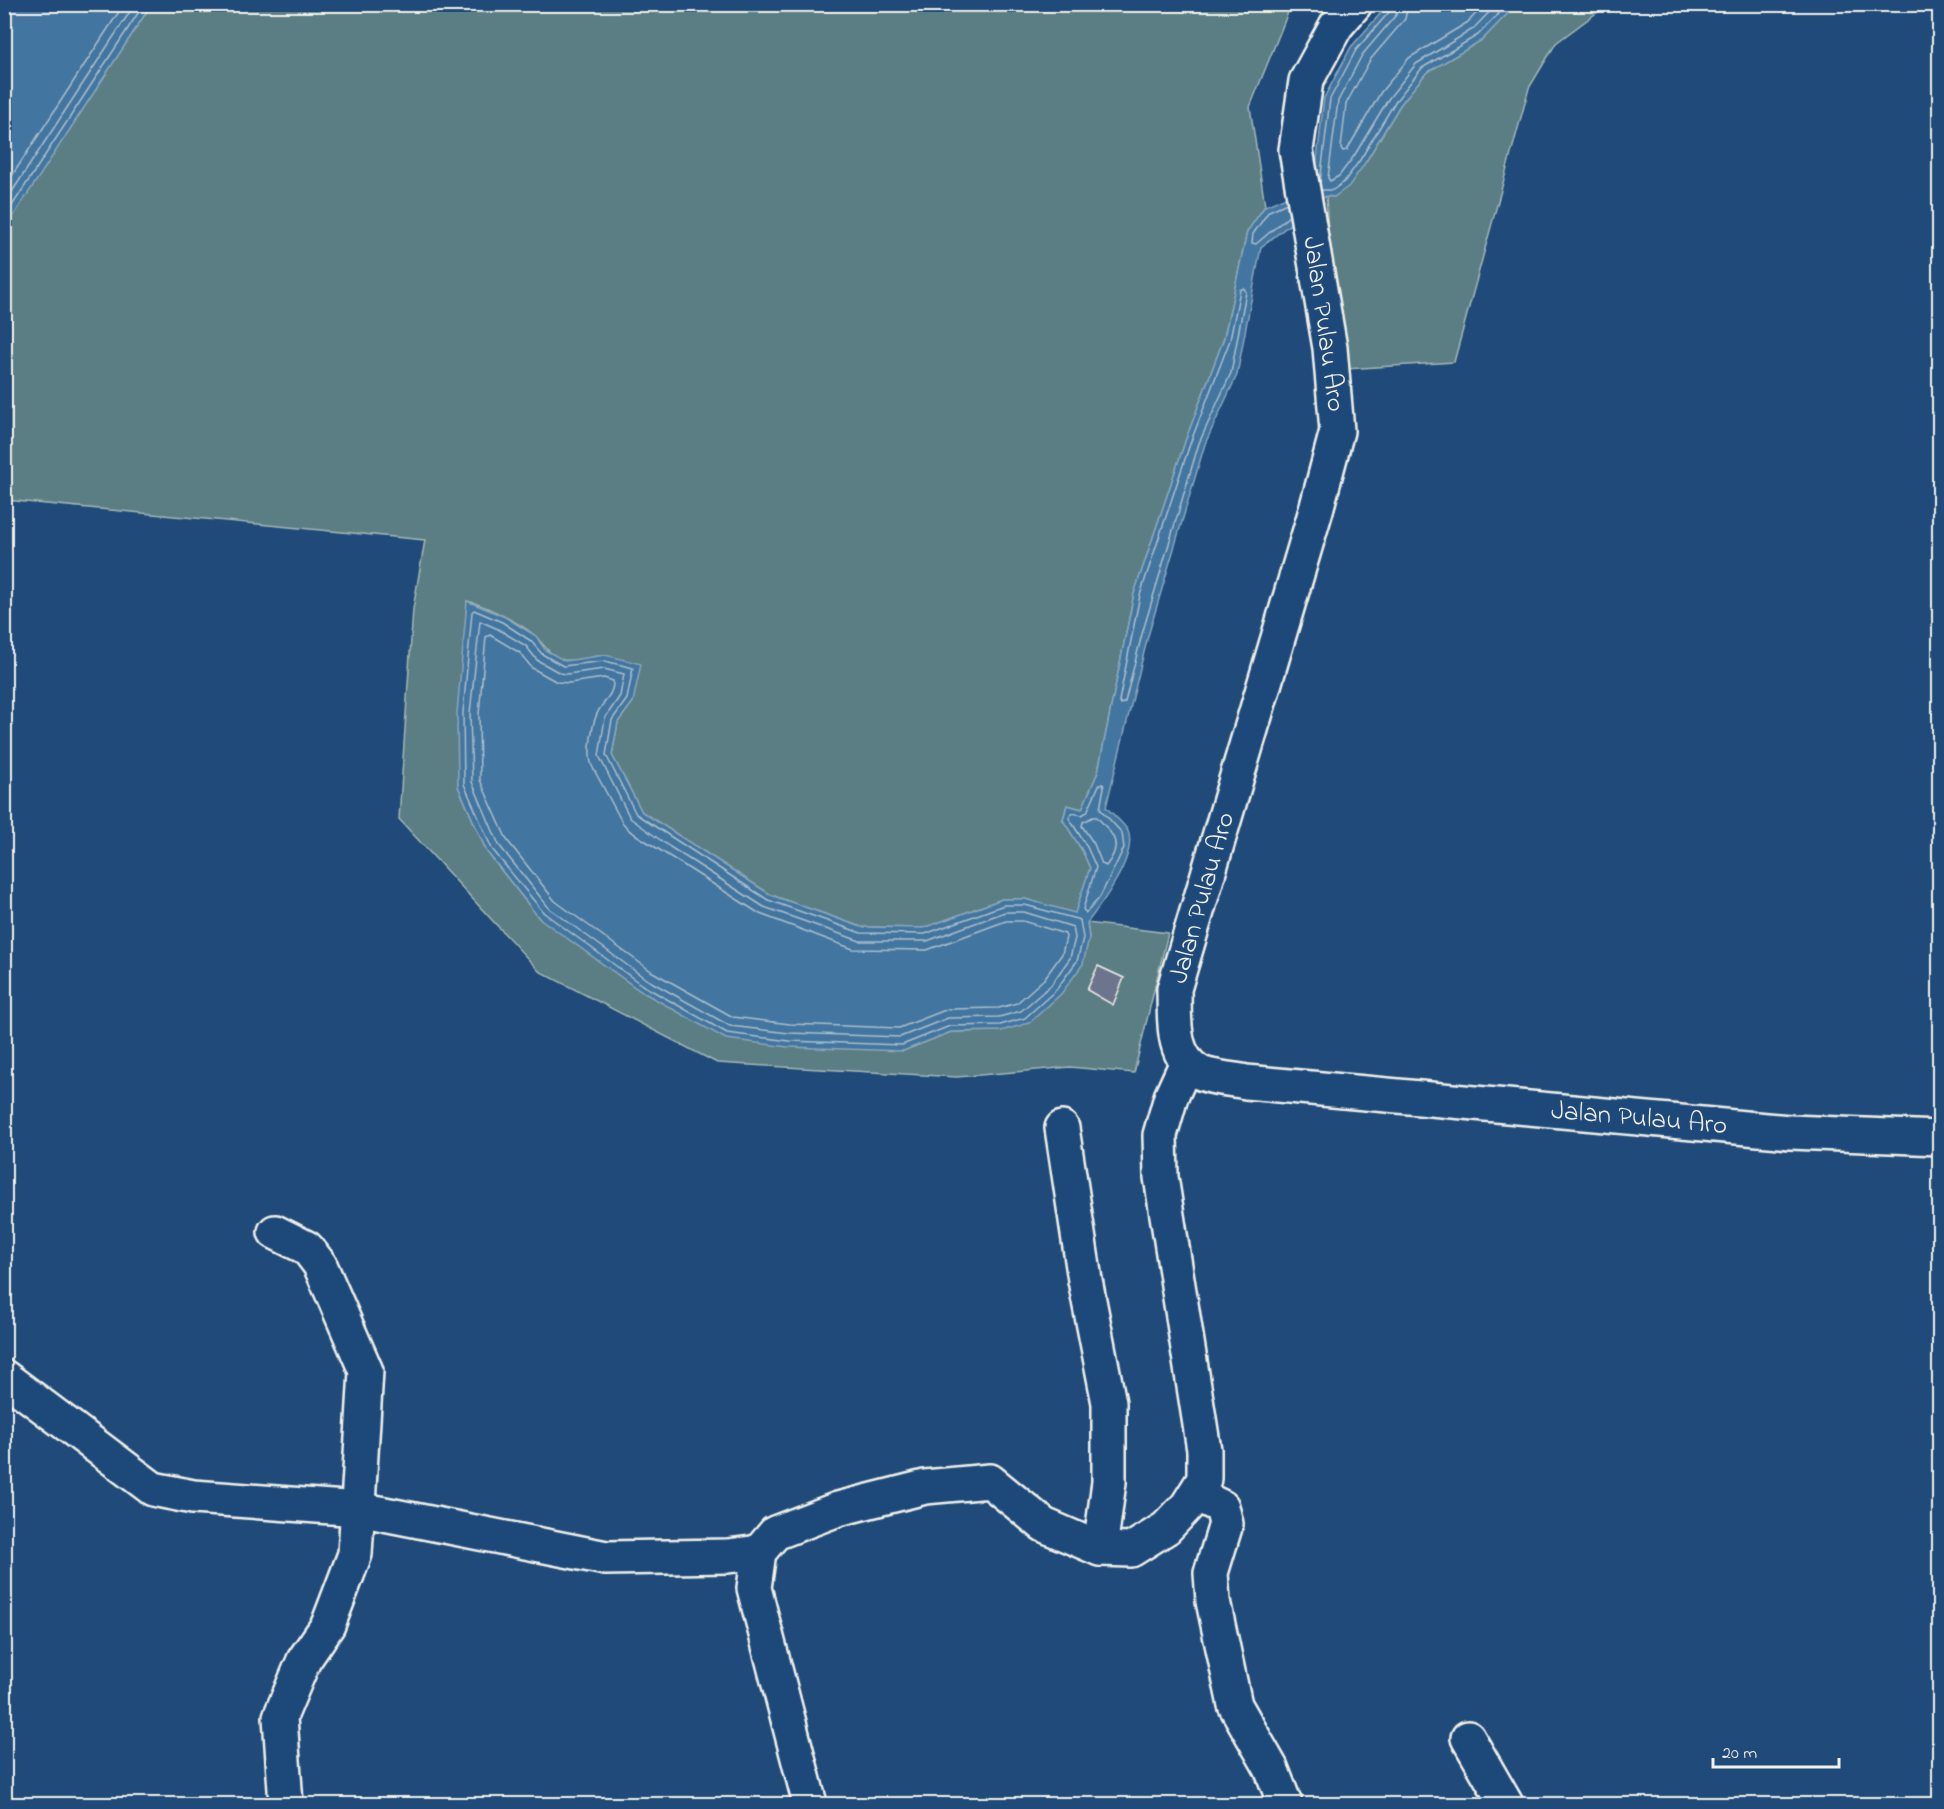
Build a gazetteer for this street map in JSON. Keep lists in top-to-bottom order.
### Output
{
  "streets": {
    "street": ["Jalan Pulau Aro"]
  },
  "scale_bar": "20 m"
}
